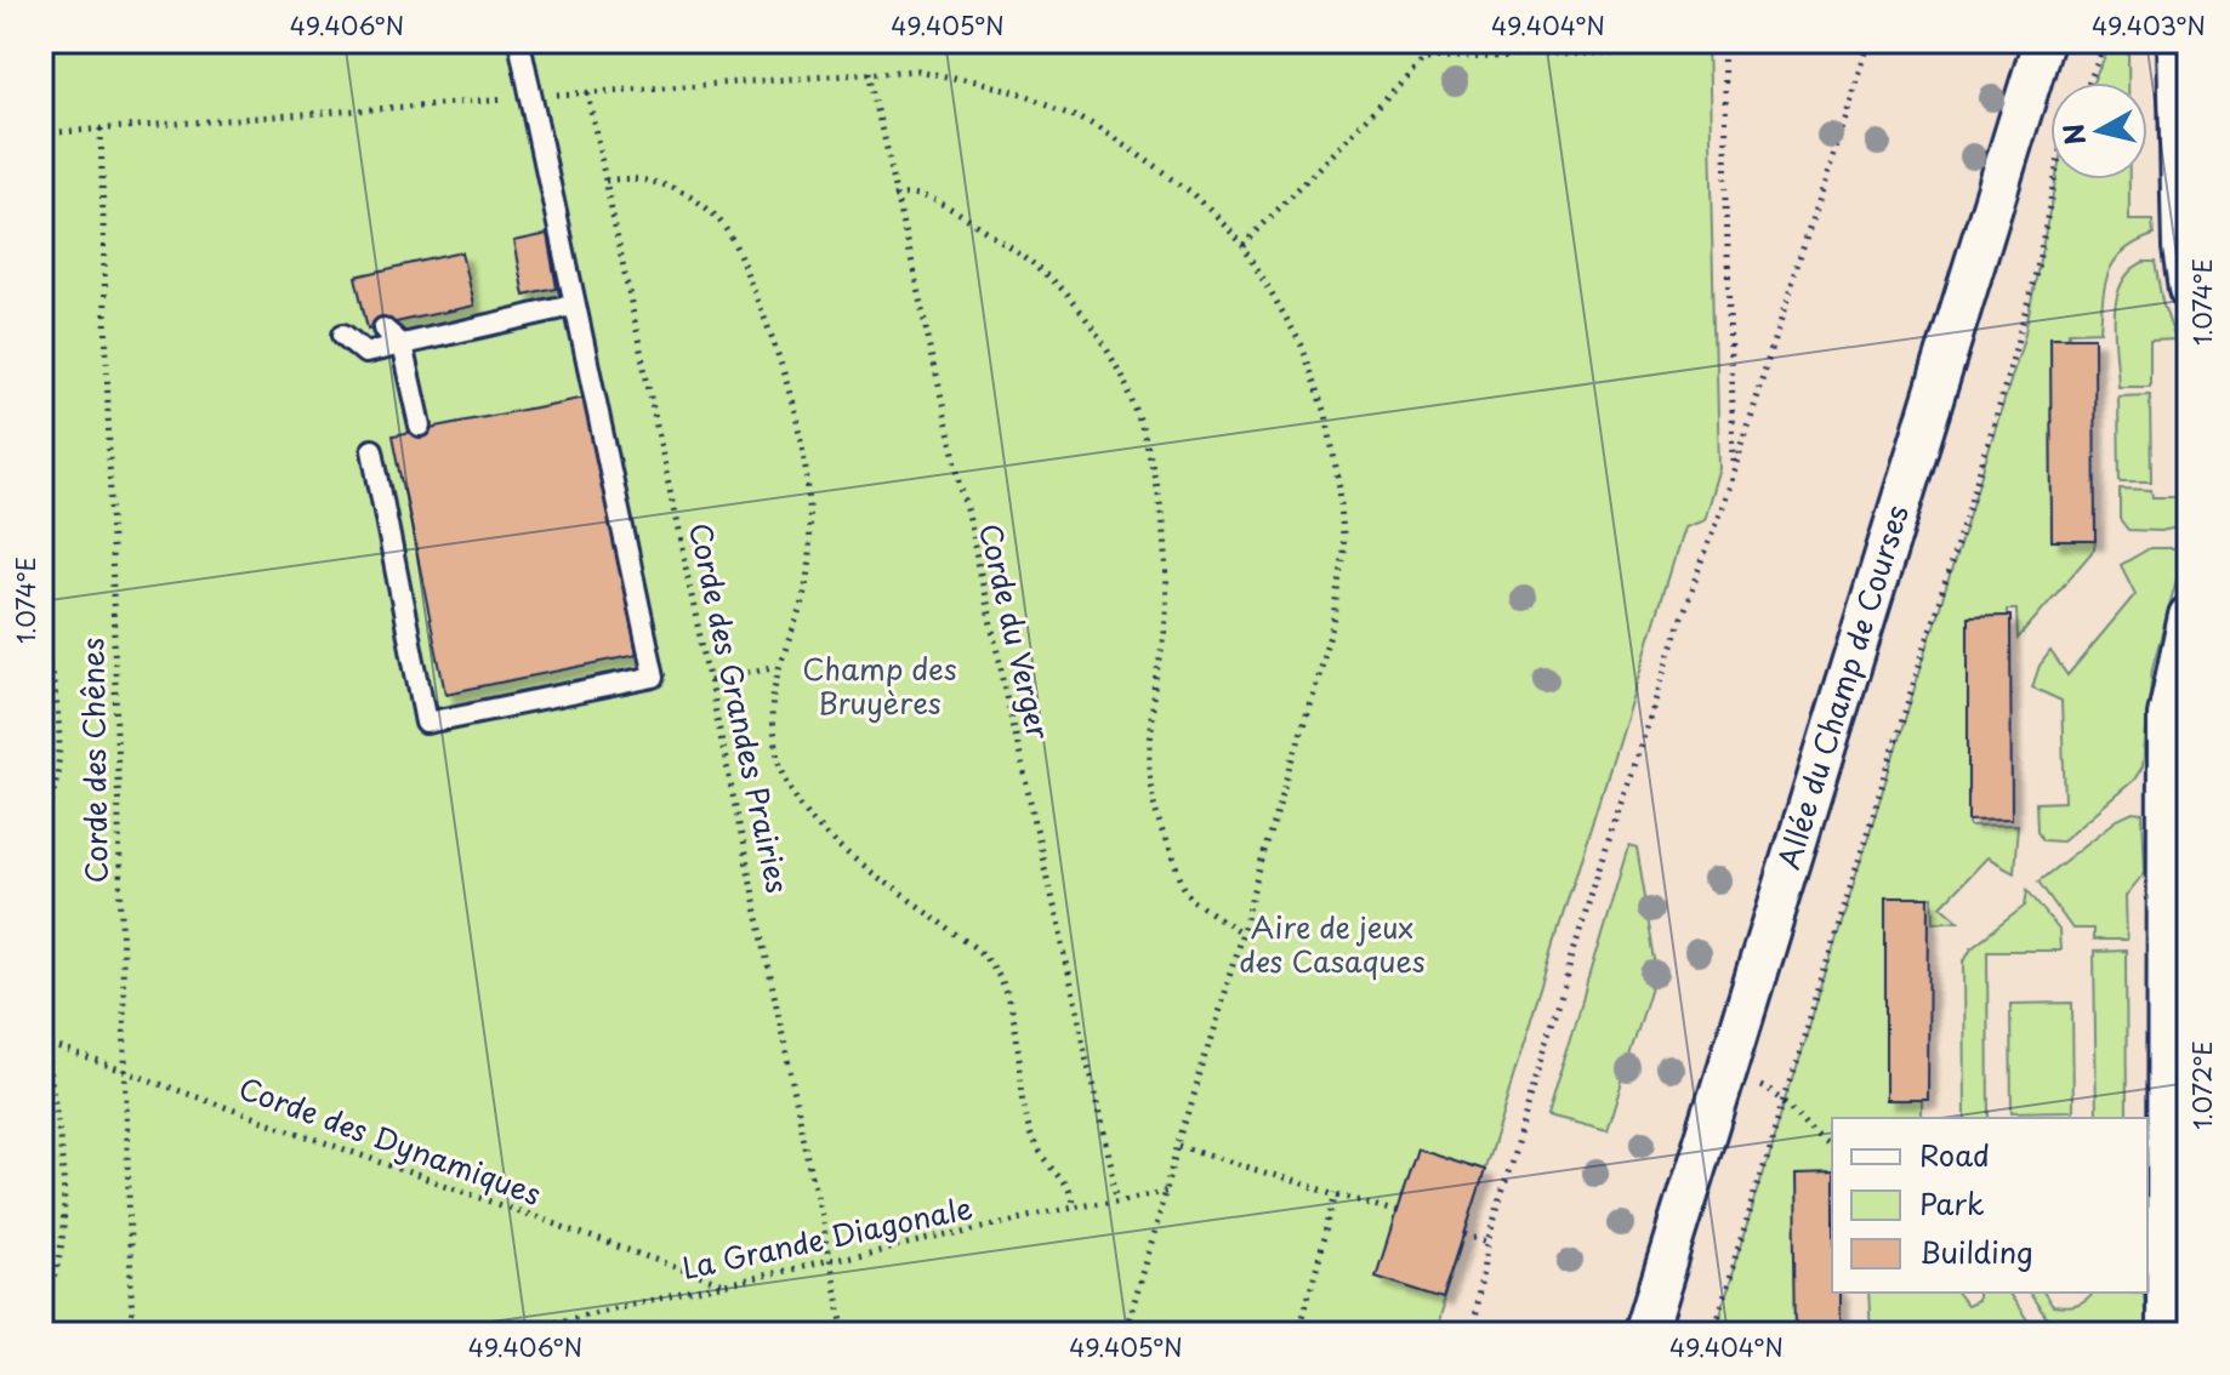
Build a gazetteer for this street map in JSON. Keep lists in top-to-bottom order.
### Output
{
  "streets": {
    "street": ["Allée du Champ de Courses"],
    "path": [
      "Corde du Verger",
      "Corde des Grandes Prairies",
      "Corde des Chênes",
      "Corde des Dynamiques",
      "La Grande Diagonale"
    ]
  },
  "crossings": [
    ["Corde du Verger", "La Grande Diagonale"],
    ["Corde des Grandes Prairies", "La Grande Diagonale"],
    ["Corde des Chênes", "Corde des Dynamiques"],
    ["Corde des Dynamiques", "La Grande Diagonale"]
  ],
  "parks": ["Champ des Bruyères", "Aire de jeux des Casaques"],
  "legend": ["Road", "Park", "Building"],
  "north": "left",
  "coordinates": [
    "49.406°N",
    "49.405°N",
    "49.404°N",
    "49.403°N",
    "1.074°E",
    "1.072°E"
  ]
}
